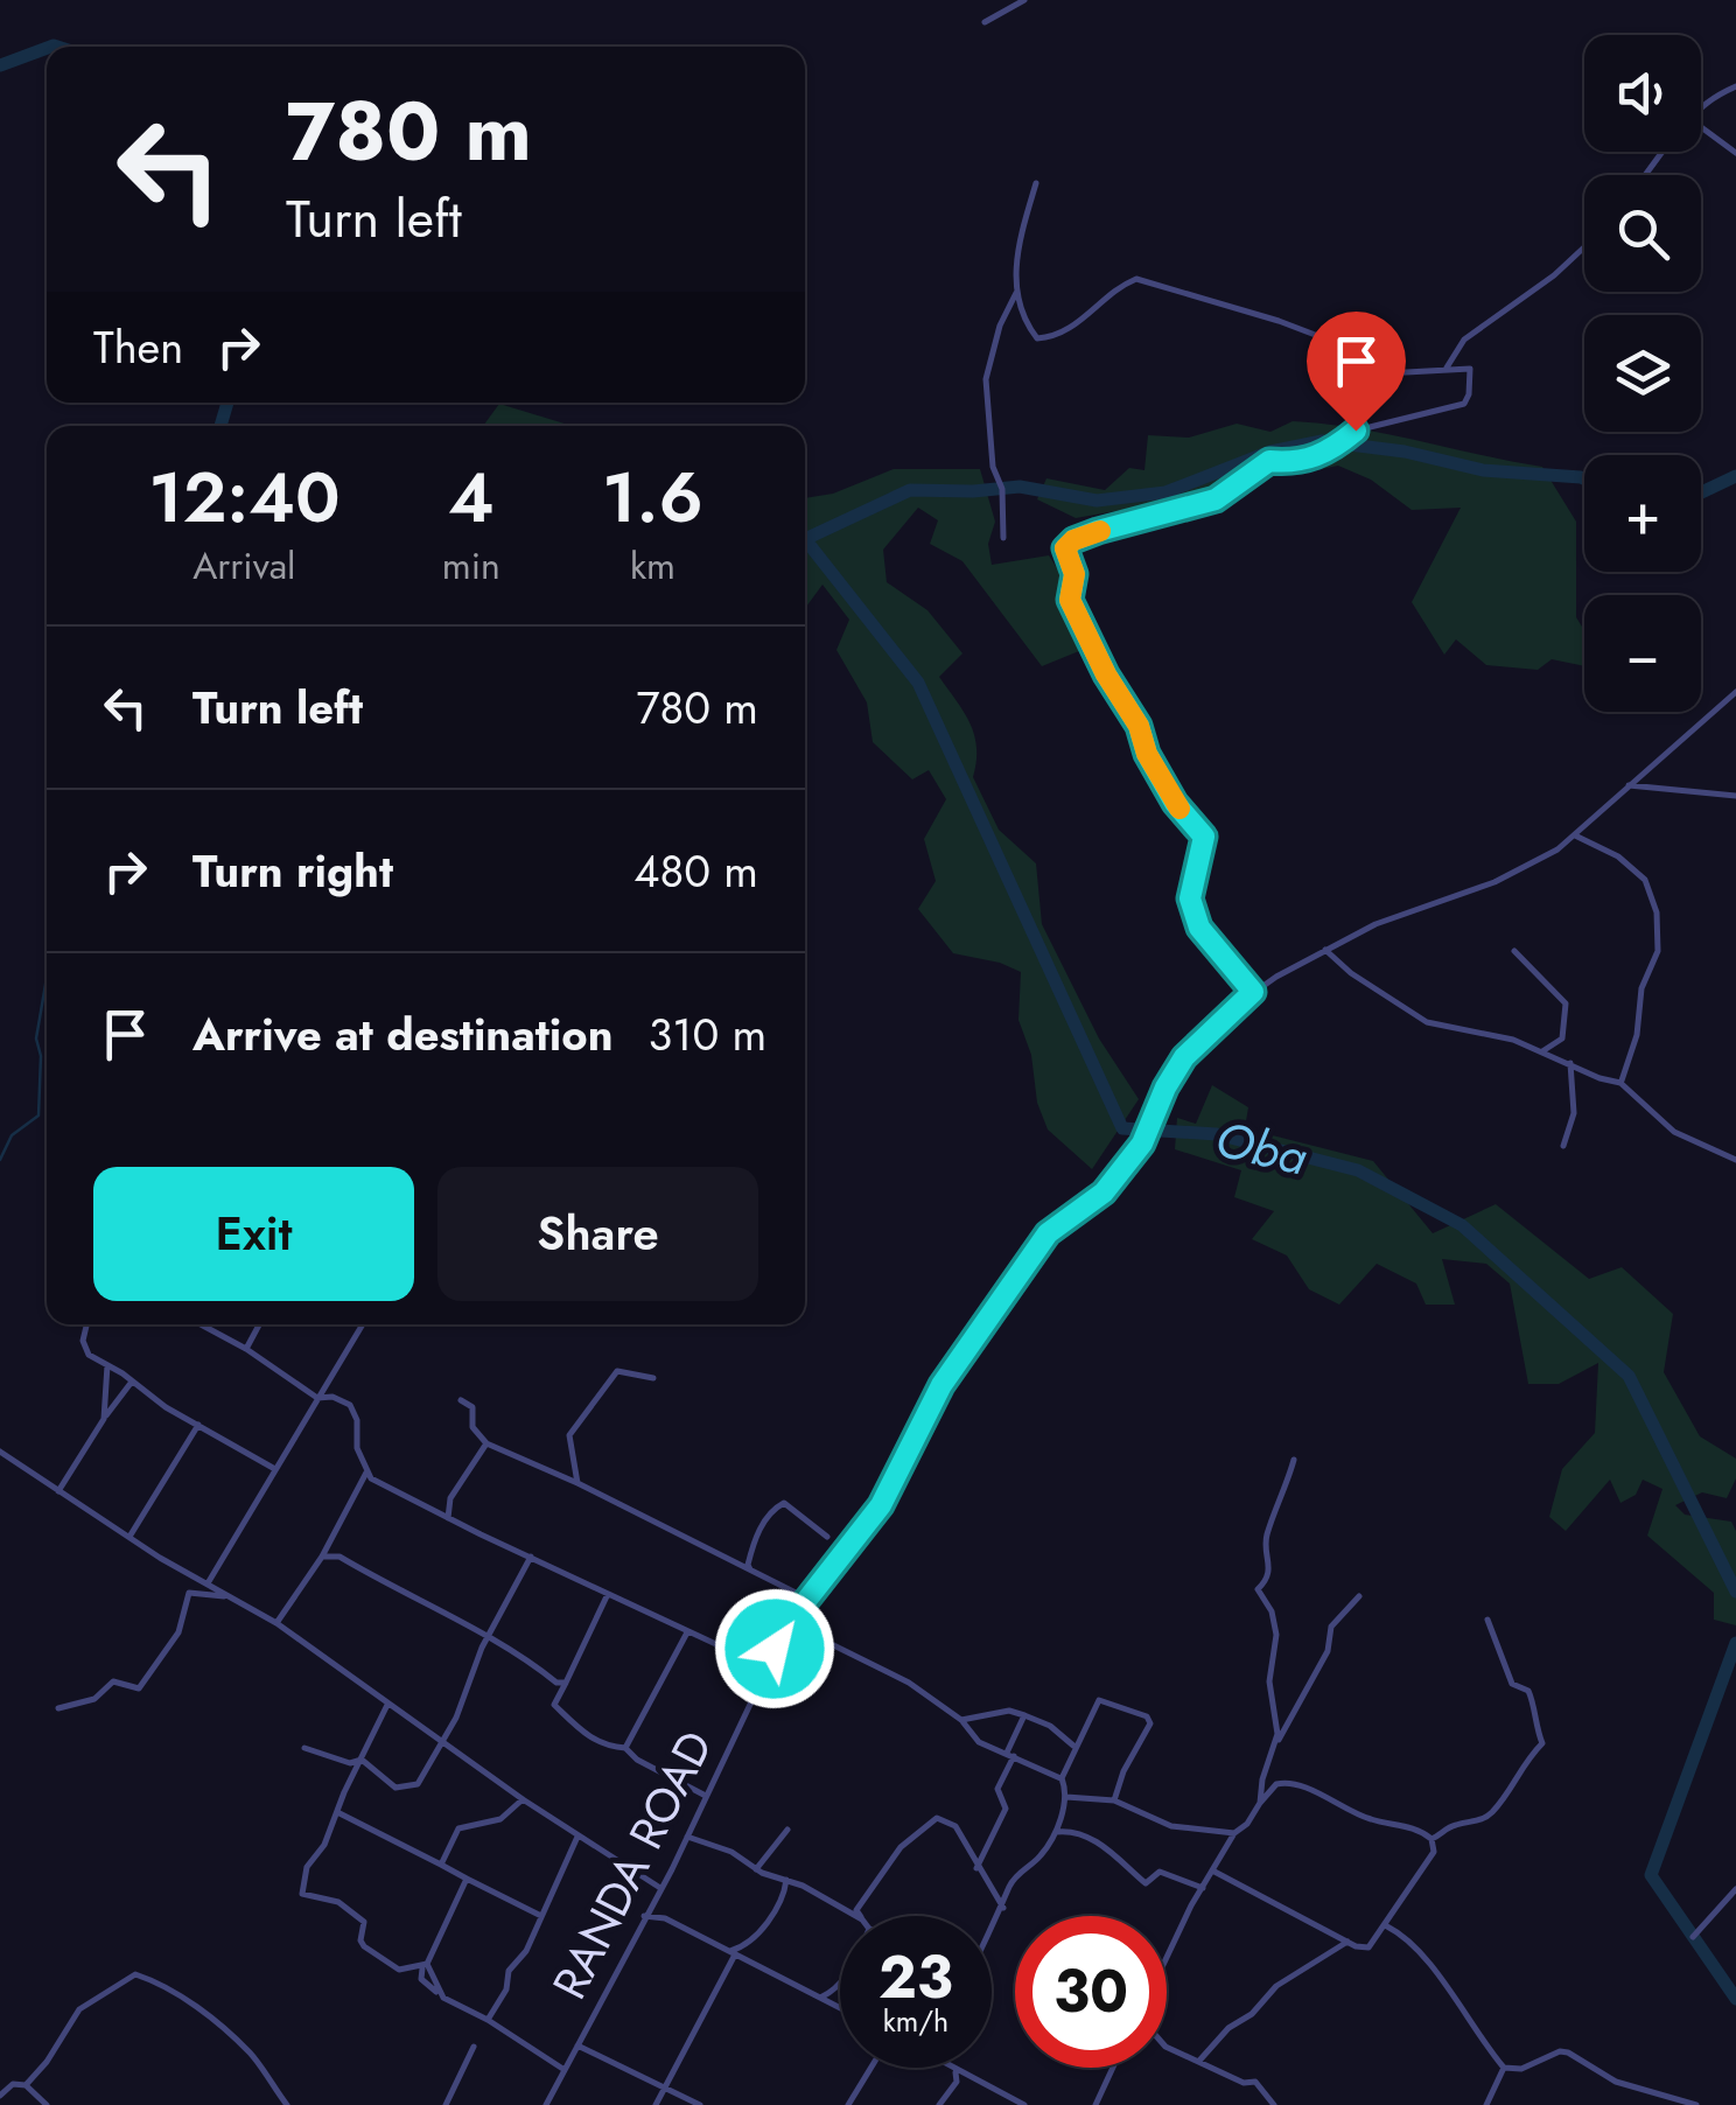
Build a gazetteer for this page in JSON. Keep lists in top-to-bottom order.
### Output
{
  "streets": {
    "street": ["RANDA ROAD"]
  },
  "water": ["Oba"],
  "page": {
    "map_buttons": ["+", "−"],
    "turn": ["780 m", "Turn left"],
    "then": "Then",
    "eta": [
      "12:40",
      "Arrival",
      "4",
      "min",
      "1.6",
      "km"
    ],
    "list": [
      {
        "name": "Turn left",
        "value": "780 m"
      },
      {
        "name": "Turn right",
        "value": "480 m"
      },
      {
        "name": "Arrive at destination",
        "value": "310 m"
      }
    ],
    "buttons": ["Exit", "Share"],
    "speed": "23 km/h",
    "limit": "30"
  }
}
